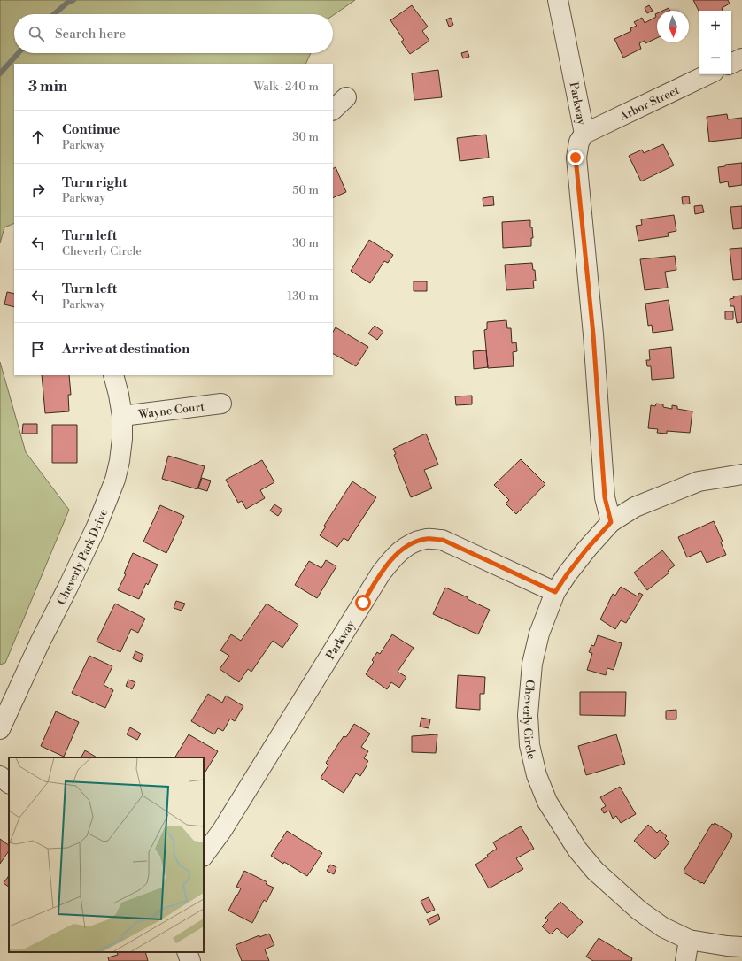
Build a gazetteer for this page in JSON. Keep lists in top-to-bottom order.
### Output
{
  "streets": {
    "street": [
      "Parkway",
      "Arbor Street",
      "Wayne Court",
      "Cheverly Park Drive",
      "Cheverly Circle"
    ]
  },
  "crossings": [
    ["Parkway", "Arbor Street"],
    ["Parkway", "Cheverly Circle"],
    ["Wayne Court", "Cheverly Park Drive"]
  ],
  "north": "bottom",
  "page": {
    "map_buttons": ["+", "−"],
    "search": "Search here",
    "heading": ["3 min", "Walk · 240 m"],
    "list": [
      ["Continue", "Parkway", "30 m"],
      ["Turn right", "Parkway", "50 m"],
      ["Turn left", "Cheverly Circle", "30 m"],
      ["Turn left", "Parkway", "130 m"],
      "Arrive at destination"
    ]
  }
}
